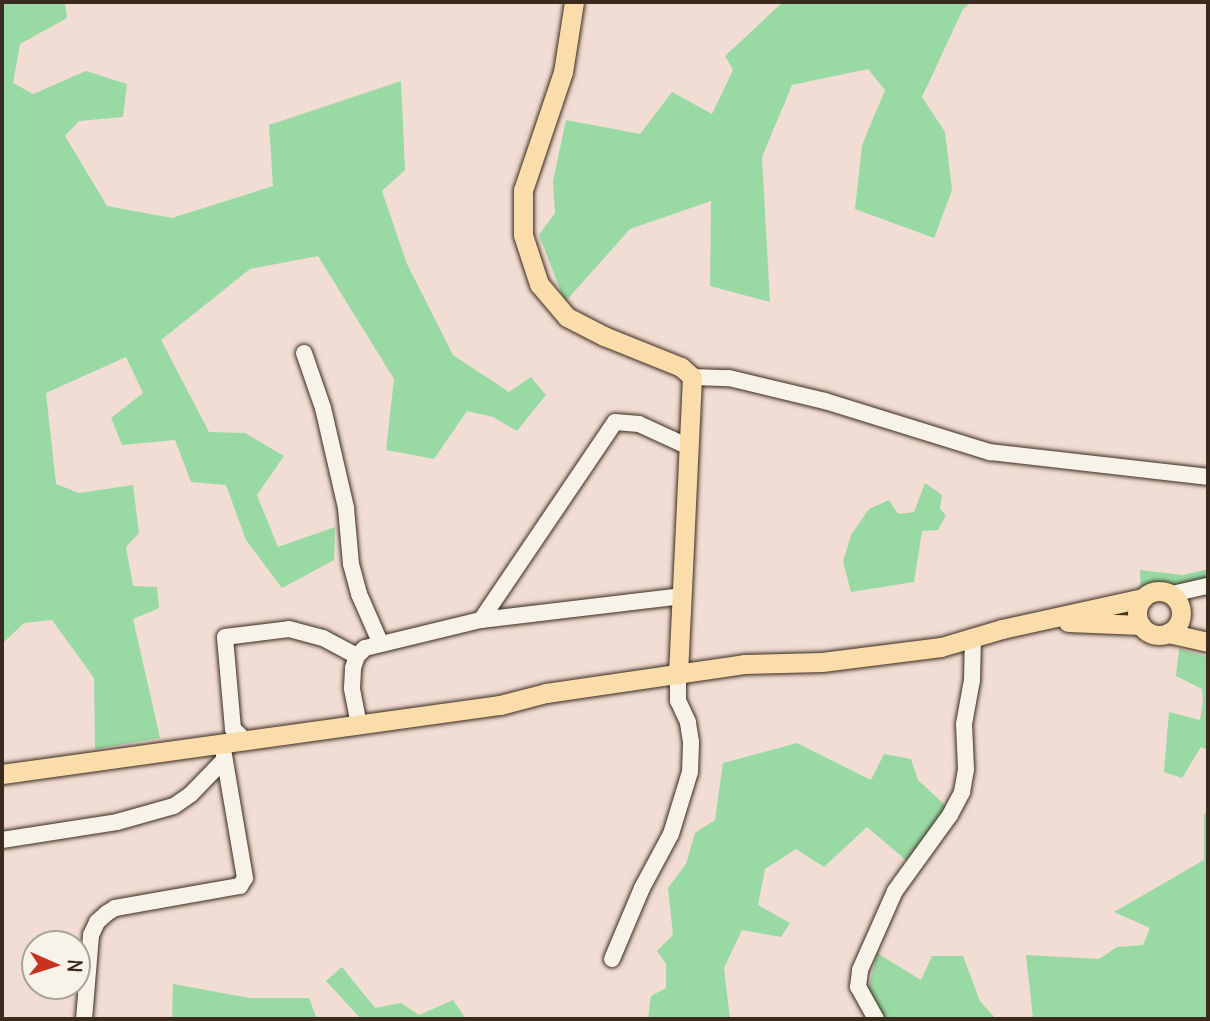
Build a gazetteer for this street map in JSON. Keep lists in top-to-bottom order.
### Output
{
  "north": "right"
}
